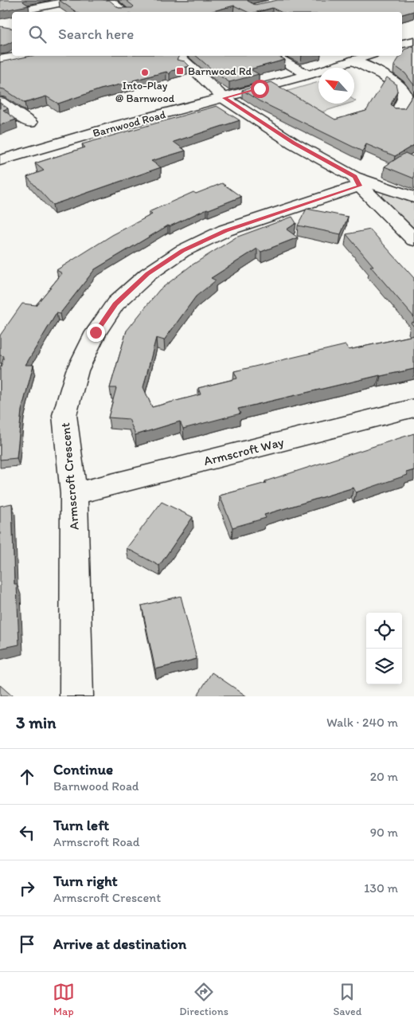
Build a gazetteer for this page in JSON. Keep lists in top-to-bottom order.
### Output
{
  "streets": {
    "street": ["Barnwood Road", "Armscroft Way", "Armscroft Crescent"]
  },
  "crossings": [
    ["Armscroft Way", "Armscroft Crescent"]
  ],
  "places": {
    "transit": ["Barnwood Rd"],
    "other": ["Into-Play @ Barnwood"]
  },
  "north": "top left",
  "page": {
    "search": "Search here",
    "heading": ["3 min", "Walk · 240 m"],
    "list": [
      ["Continue", "Barnwood Road", "20 m"],
      ["Turn left", "Armscroft Road", "90 m"],
      ["Turn right", "Armscroft Crescent", "130 m"],
      "Arrive at destination"
    ],
    "nav": ["Map", "Directions", "Saved"]
  }
}
